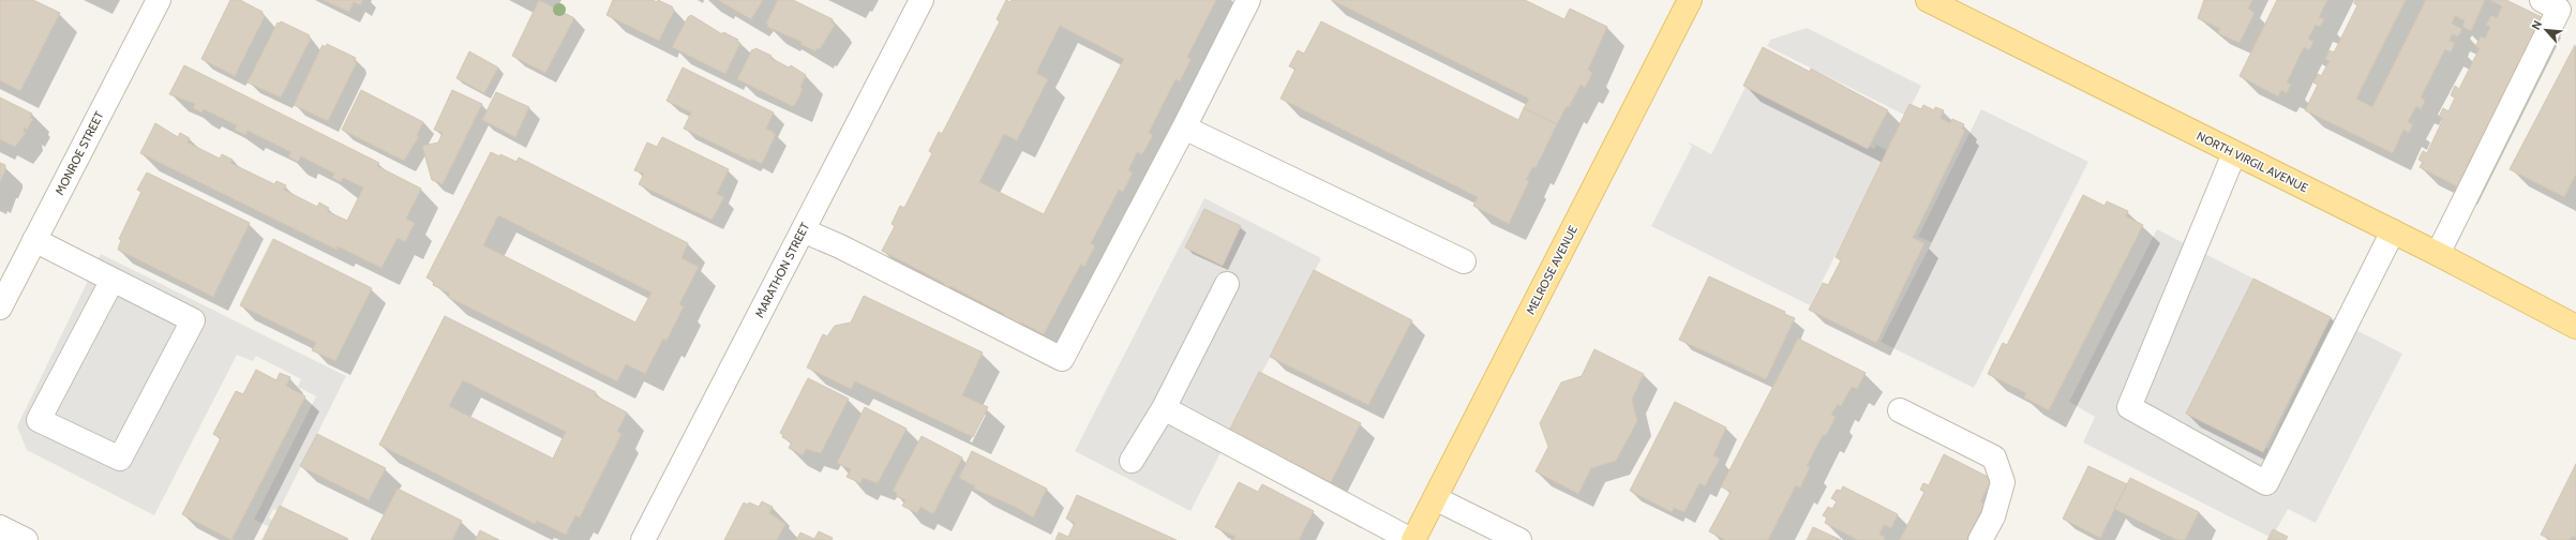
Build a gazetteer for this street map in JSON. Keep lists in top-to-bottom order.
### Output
{
  "streets": {
    "main road": ["NORTH VIRGIL AVENUE", "MELROSE AVENUE"],
    "street": ["MONROE STREET", "MARATHON STREET"]
  },
  "north": "top left"
}
